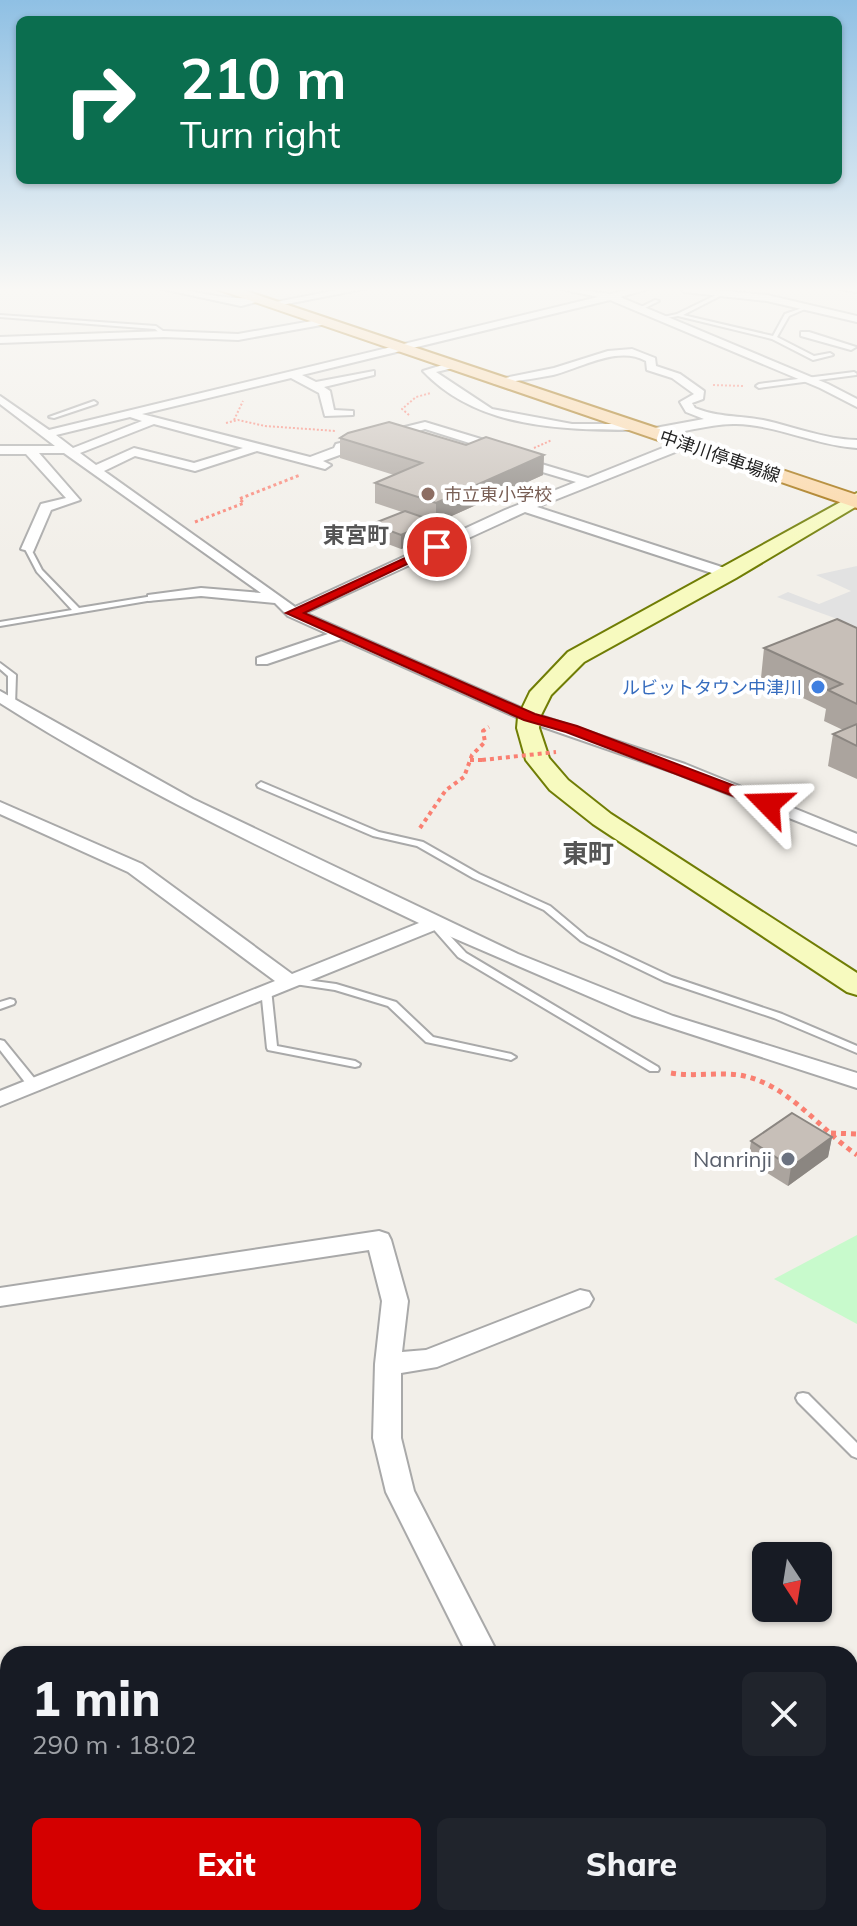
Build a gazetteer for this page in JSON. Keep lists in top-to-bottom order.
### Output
{
  "streets": {
    "main road": ["中津川停車場線"]
  },
  "districts": ["東宮町", "東町"],
  "places": ["市立東小学校", "ルビットタウン中津川", "Nanrinji"],
  "north": "bottom",
  "page": {
    "turn": ["210 m", "Turn right"],
    "heading": ["1 min", "290 m · 18:02"],
    "buttons": ["Exit", "Share"]
  }
}
